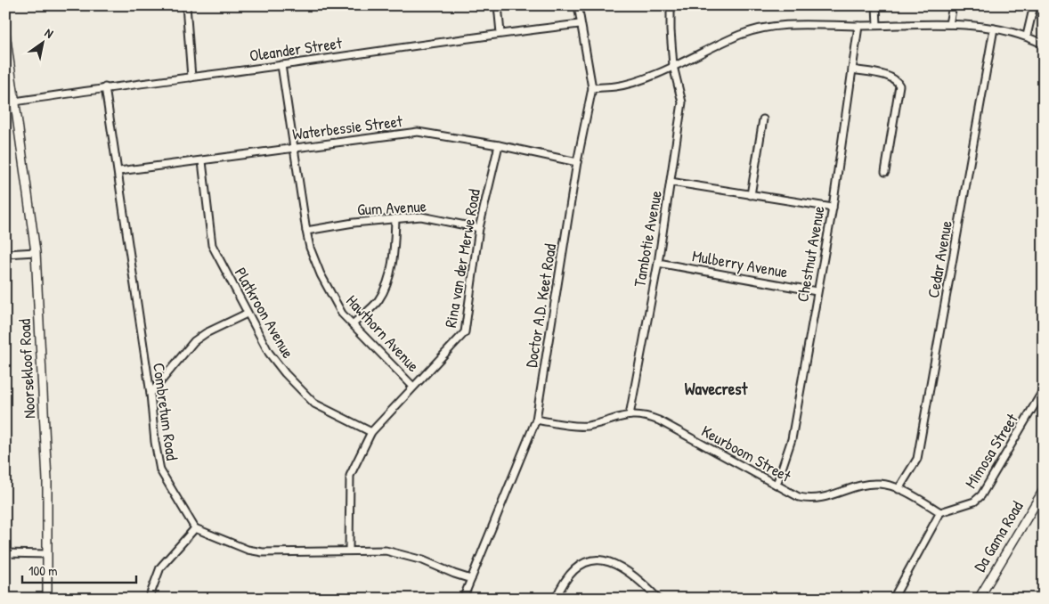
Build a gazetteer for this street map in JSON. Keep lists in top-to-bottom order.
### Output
{
  "streets": {
    "street": [
      "Oleander Street",
      "Waterbessie Street",
      "Gum Avenue",
      "Tambotie Avenue",
      "Chestnut Avenue",
      "Rina van der Merwe Road",
      "Cedar Avenue",
      "Mulberry Avenue",
      "Doctor A.D. Keet Road",
      "Platkroon Avenue",
      "Hawthorn Avenue",
      "Noorsekloof Road",
      "Combretum Road",
      "Mimosa Street",
      "Keurboom Street",
      "Da Gama Road"
    ]
  },
  "crossings": [
    ["Oleander Street", "Doctor A.D. Keet Road"],
    ["Oleander Street", "Hawthorn Avenue"],
    ["Oleander Street", "Noorsekloof Road"],
    ["Oleander Street", "Combretum Road"],
    ["Waterbessie Street", "Rina van der Merwe Road"],
    ["Waterbessie Street", "Doctor A.D. Keet Road"],
    ["Waterbessie Street", "Platkroon Avenue"],
    ["Waterbessie Street", "Hawthorn Avenue"],
    ["Waterbessie Street", "Combretum Road"],
    ["Gum Avenue", "Rina van der Merwe Road"],
    ["Gum Avenue", "Hawthorn Avenue"],
    ["Tambotie Avenue", "Mulberry Avenue"],
    ["Tambotie Avenue", "Keurboom Street"],
    ["Chestnut Avenue", "Mulberry Avenue"],
    ["Chestnut Avenue", "Keurboom Street"],
    ["Rina van der Merwe Road", "Platkroon Avenue"],
    ["Rina van der Merwe Road", "Hawthorn Avenue"],
    ["Cedar Avenue", "Keurboom Street"],
    ["Doctor A.D. Keet Road", "Keurboom Street"],
    ["Mimosa Street", "Keurboom Street"]
  ],
  "districts": ["Wavecrest"],
  "scale_bar": "100 m",
  "north": "top right"
}
